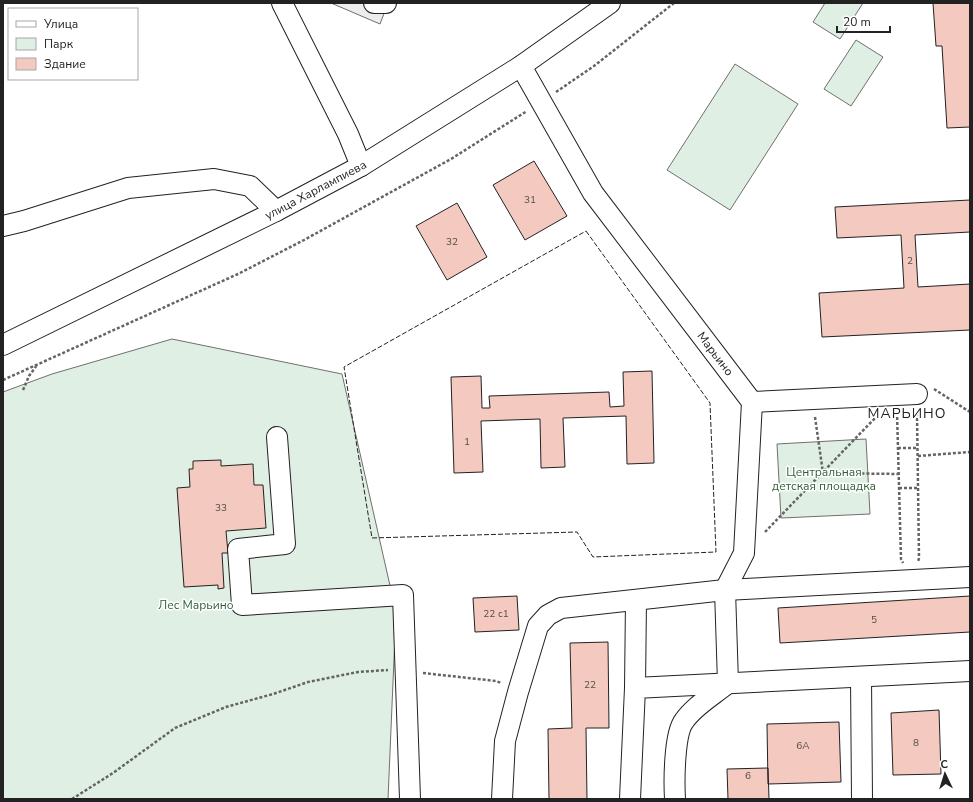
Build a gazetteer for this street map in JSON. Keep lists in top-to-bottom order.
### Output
{
  "streets": {
    "street": ["улица Харлампиева", "Марьино"]
  },
  "crossings": [
    ["улица Харлампиева", "Марьино"]
  ],
  "districts": ["МАРЬИНО"],
  "parks": ["Центральная детская площадка", "Лес Марьино"],
  "house_numbers": [
    "31",
    "32",
    "2",
    "1",
    "33",
    "22 с1",
    "5",
    "22",
    "8",
    "6А",
    "6"
  ],
  "legend": ["Улица", "Парк", "Здание"],
  "scale_bar": "20 m",
  "north": "top"
}
